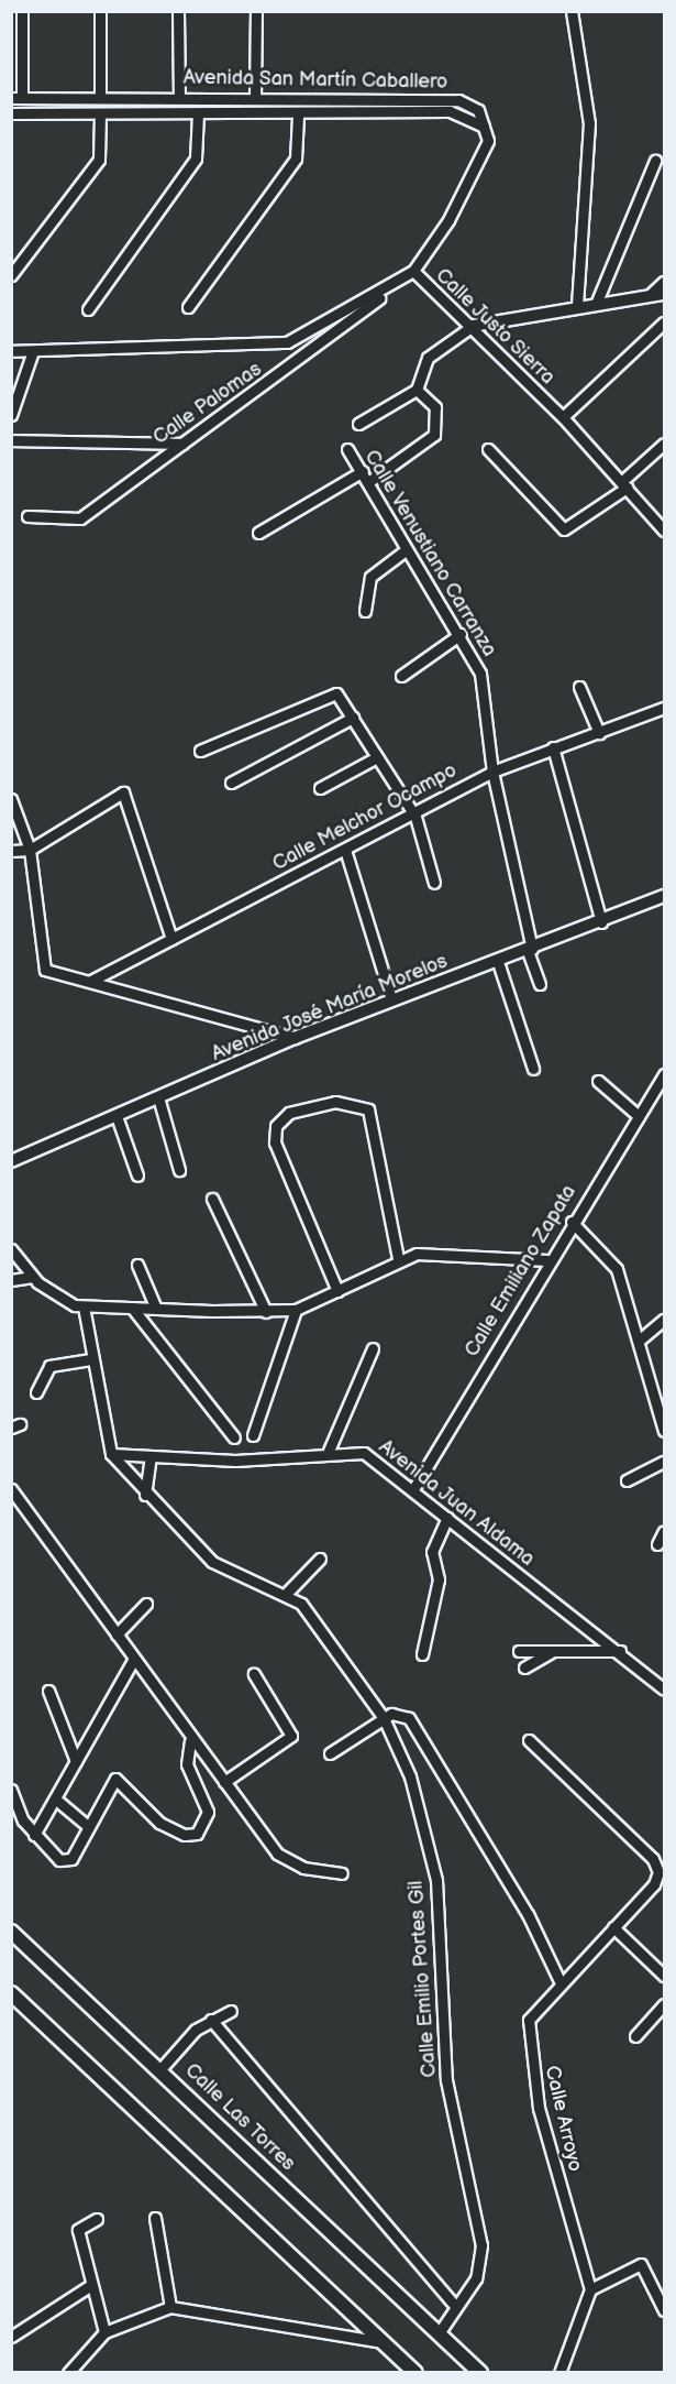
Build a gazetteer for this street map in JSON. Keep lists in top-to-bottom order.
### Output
{
  "streets": {
    "main road": ["Calle Las Torres"],
    "street": [
      "Avenida San Martín Caballero",
      "Calle Justo Sierra",
      "Calle Palomas",
      "Calle Venustiano Carranza",
      "Calle Melchor Ocampo",
      "Avenida José María Morelos",
      "Calle Emiliano Zapata",
      "Avenida Juan Aldama",
      "Calle Emilio Portes Gil",
      "Calle Arroyo"
    ]
  },
  "crossings": [
    ["Avenida San Martín Caballero", "Calle Justo Sierra"],
    ["Calle Venustiano Carranza", "Calle Melchor Ocampo"],
    ["Calle Venustiano Carranza", "Avenida José María Morelos"],
    ["Calle Emiliano Zapata", "Avenida Juan Aldama"],
    ["Avenida Juan Aldama", "Calle Emilio Portes Gil"],
    ["Calle Emilio Portes Gil", "Calle Las Torres"]
  ]
}
